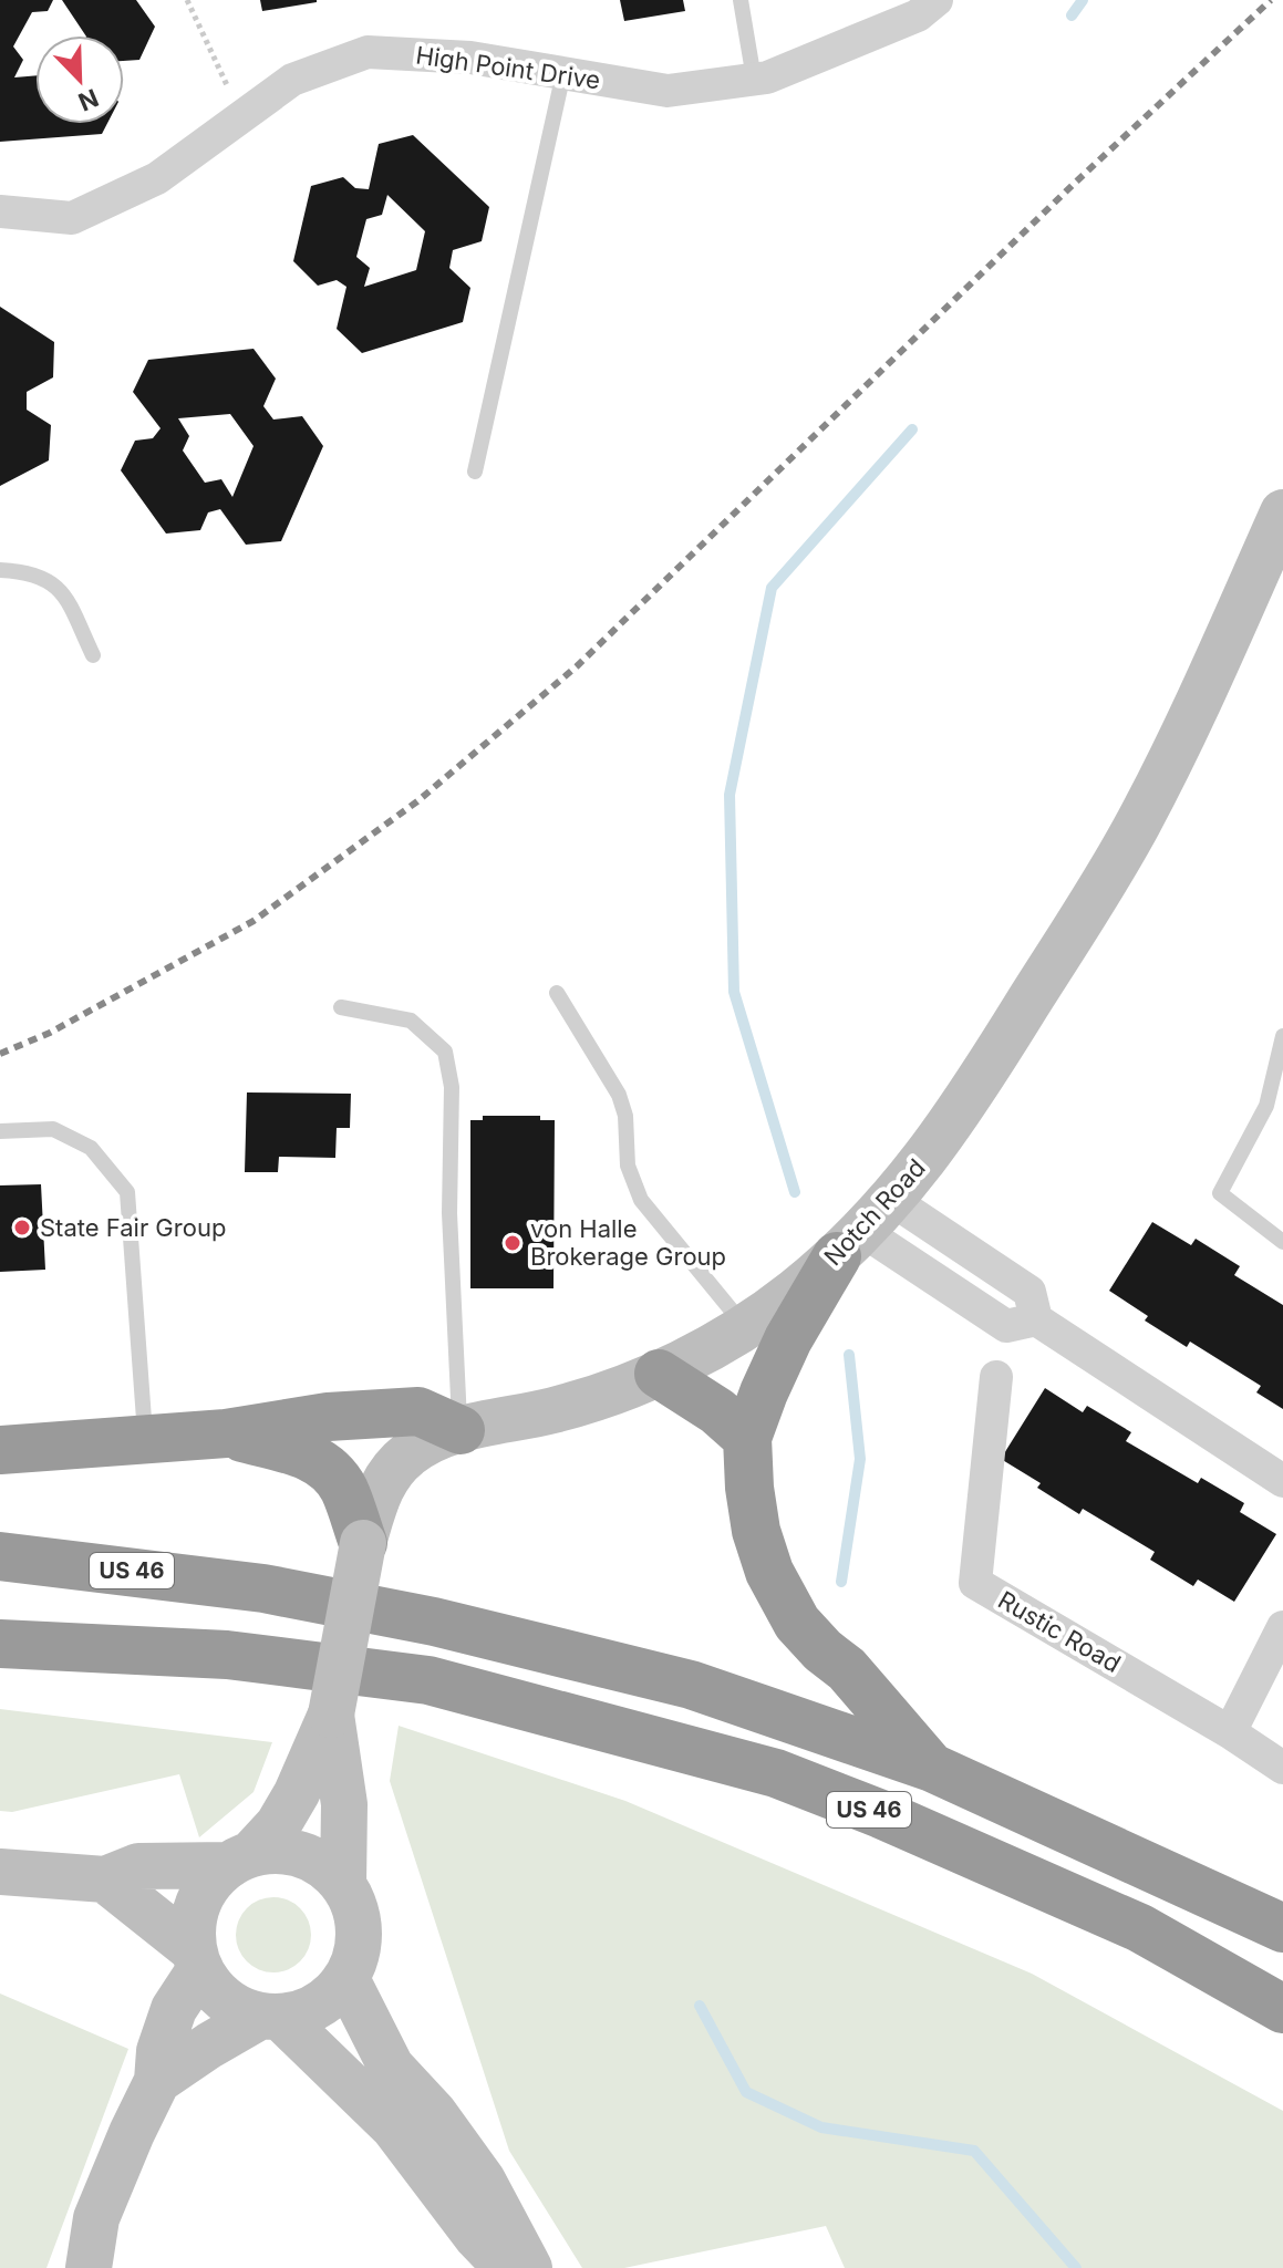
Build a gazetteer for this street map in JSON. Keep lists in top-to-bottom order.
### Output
{
  "streets": {
    "highway": ["US 46"],
    "street": ["High Point Drive", "Notch Road", "Rustic Road"]
  },
  "places": ["State Fair Group", "von Halle Brokerage Group"],
  "north": "bottom right"
}
